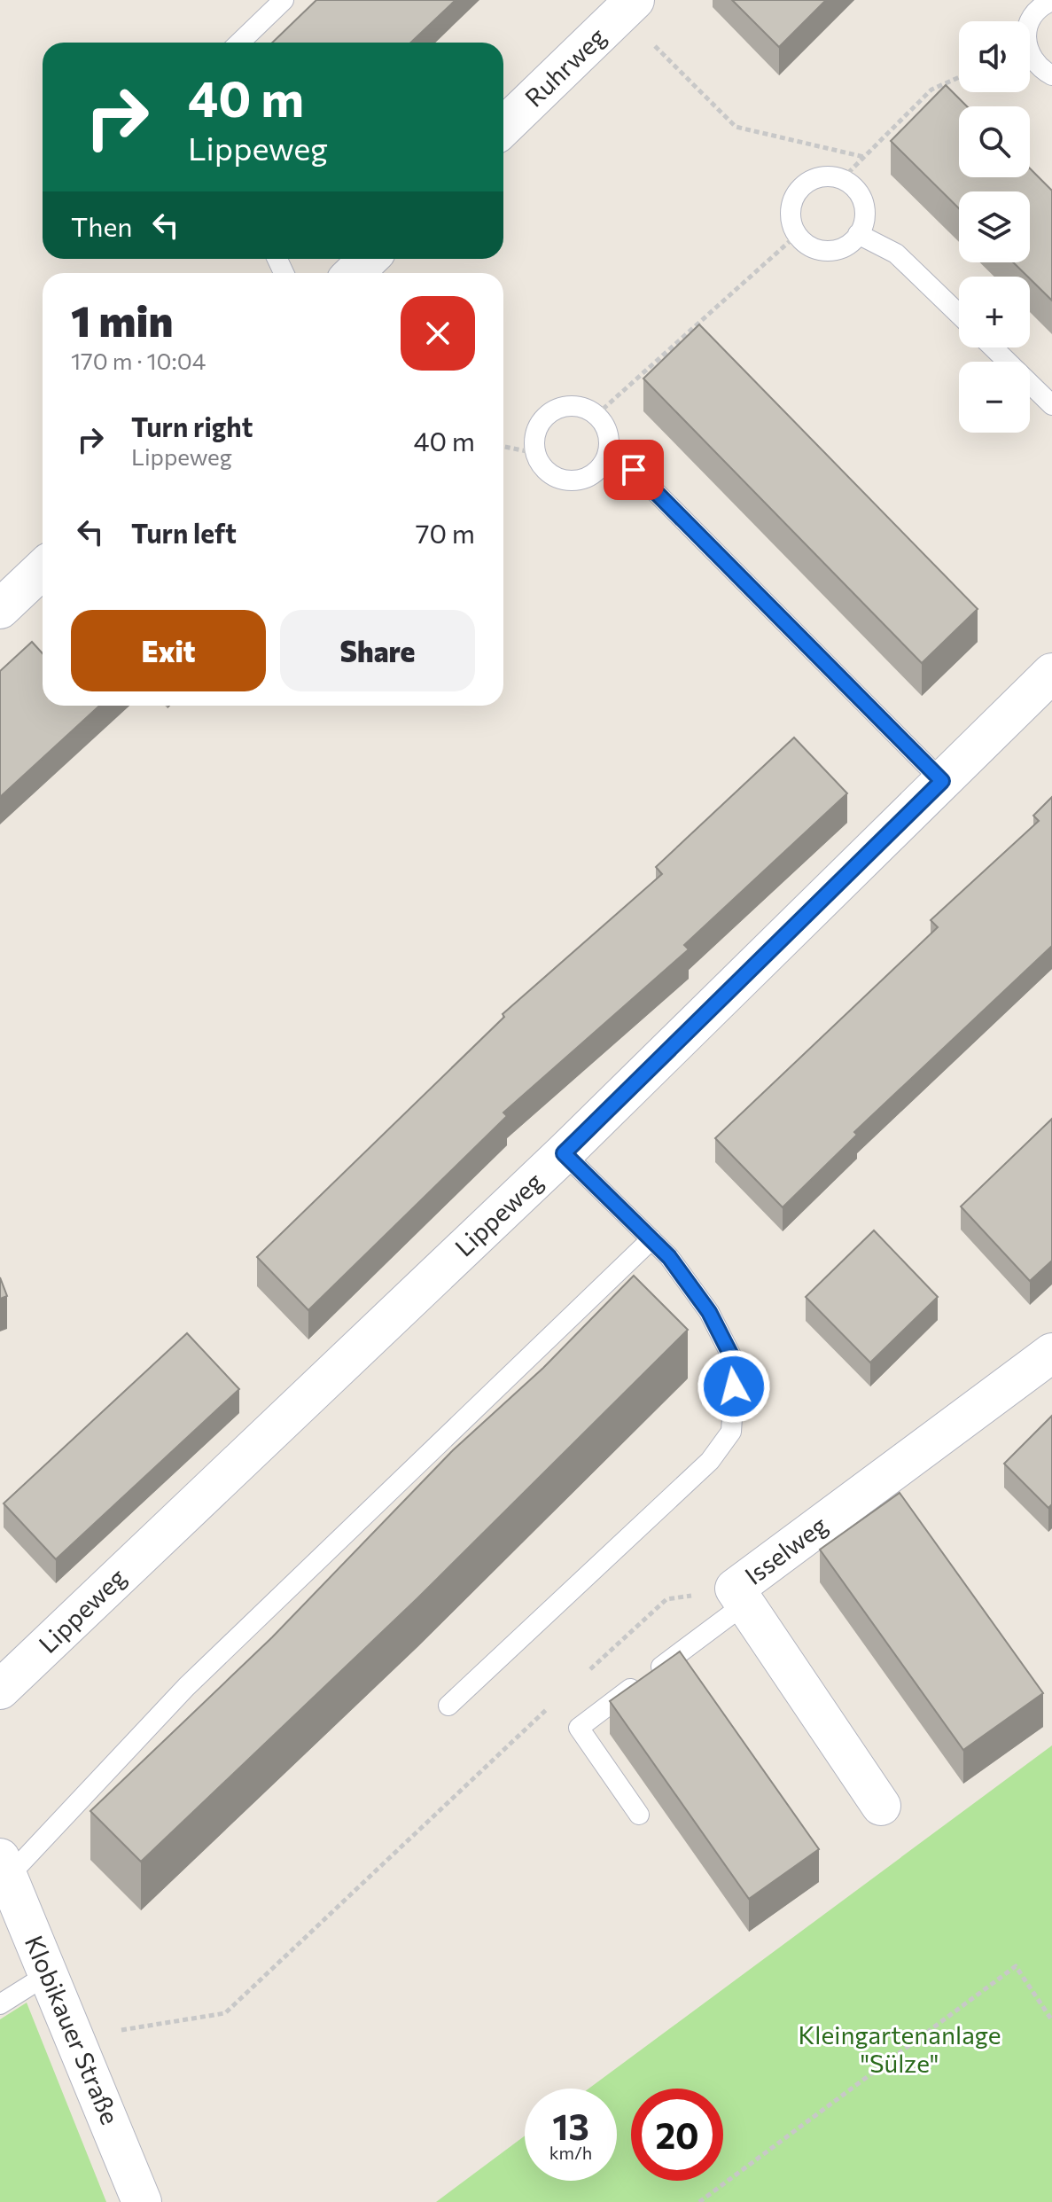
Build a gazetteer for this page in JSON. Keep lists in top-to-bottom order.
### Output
{
  "streets": {
    "street": [
      "Ruhrweg",
      "Lippeweg",
      "Isselweg",
      "Klobikauer Straße"
    ]
  },
  "parks": ["Kleingartenanlage \"Sülze\""],
  "page": {
    "map_buttons": ["+", "−"],
    "turn": ["40 m", "Lippeweg"],
    "then": "Then",
    "heading": ["1 min", "170 m · 10:04"],
    "list": [
      {
        "name": "Turn right",
        "note": "Lippeweg",
        "value": "40 m"
      },
      {
        "name": "Turn left",
        "value": "70 m"
      }
    ],
    "buttons": ["Exit", "Share"],
    "speed": "13 km/h",
    "limit": "20"
  }
}
